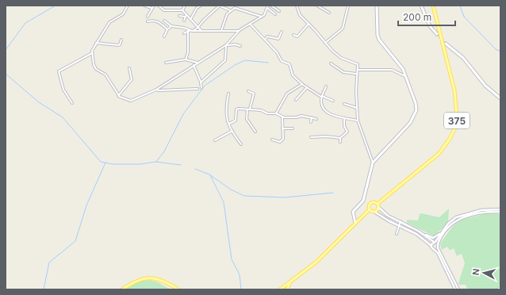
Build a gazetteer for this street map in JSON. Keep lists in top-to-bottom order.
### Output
{
  "streets": {
    "main road": ["375"]
  },
  "scale_bar": "200 m",
  "north": "left"
}
